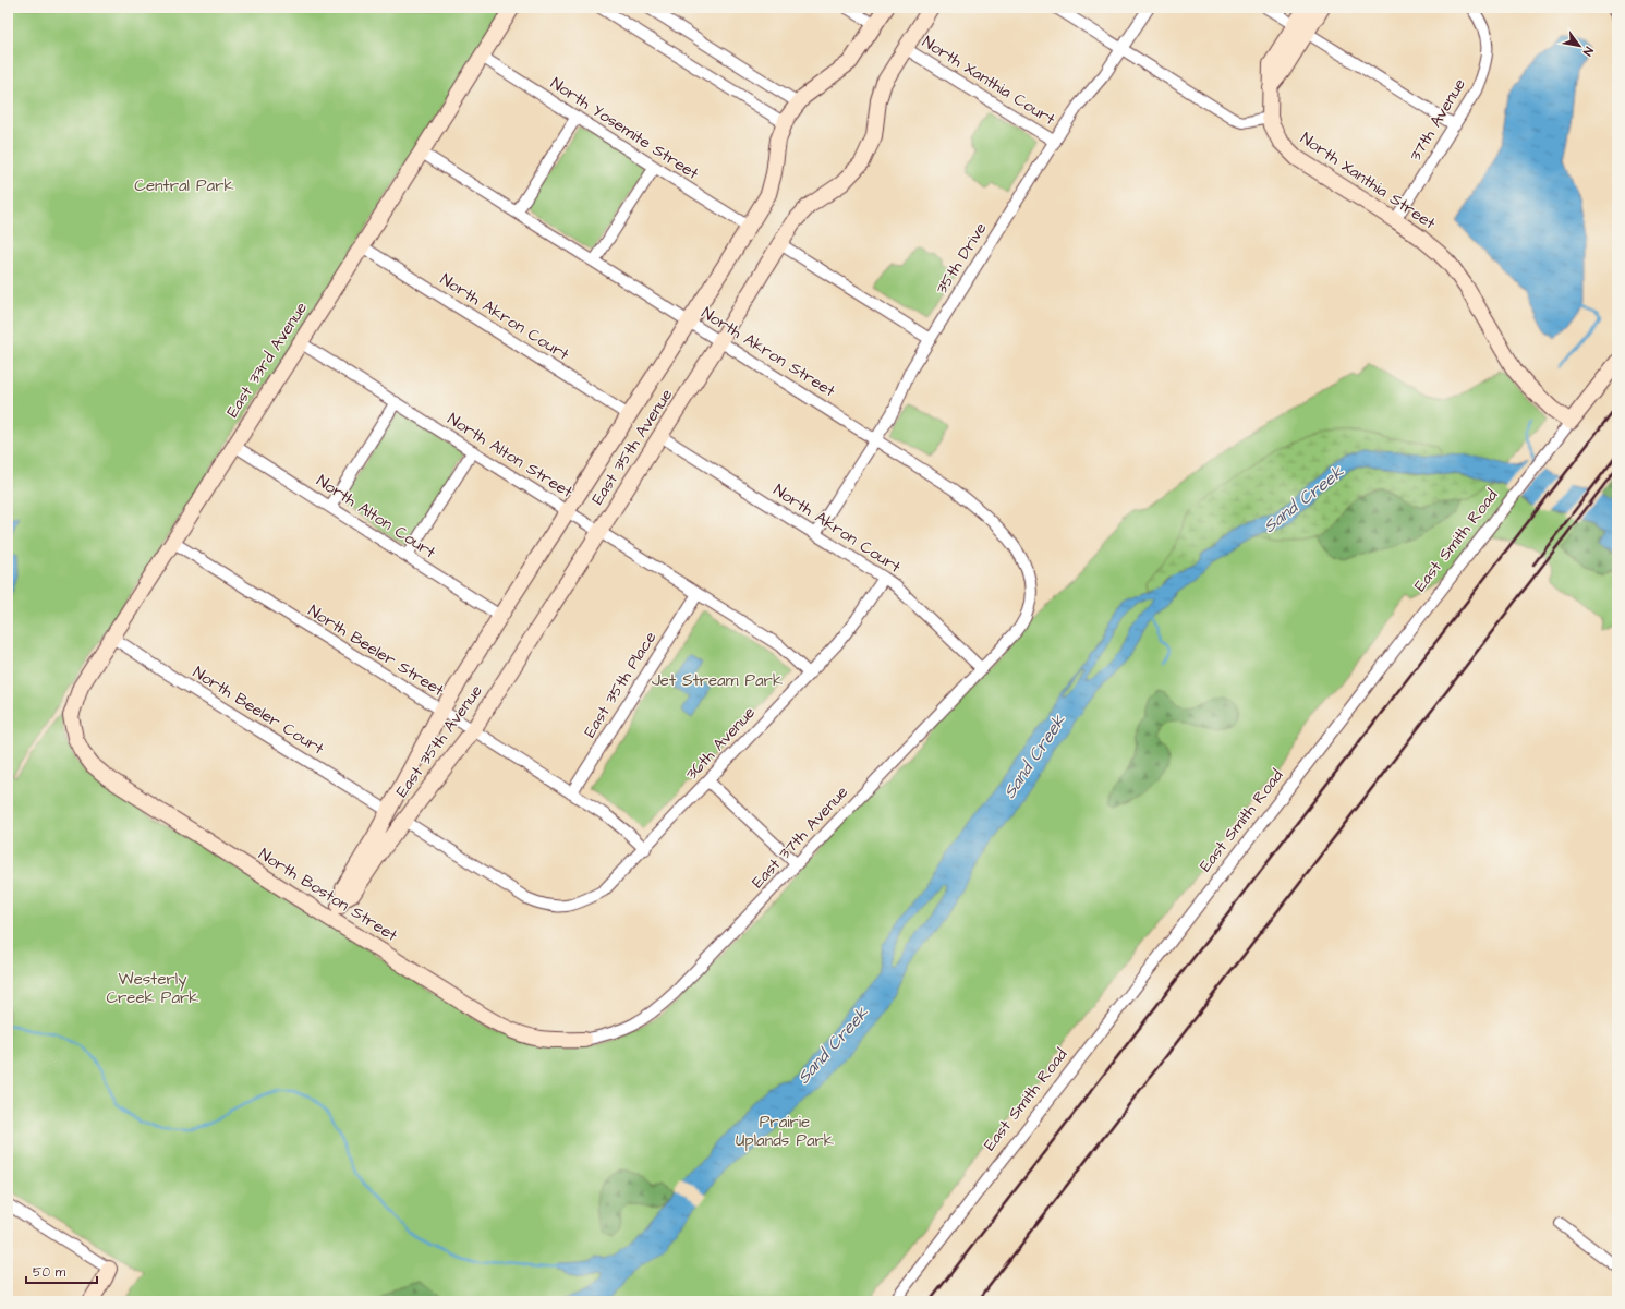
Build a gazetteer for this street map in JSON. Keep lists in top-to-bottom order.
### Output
{
  "streets": {
    "street": [
      "North Xanthia Court",
      "37th Avenue",
      "North Yosemite Street",
      "North Xanthia Street",
      "35th Drive",
      "North Akron Court",
      "North Akron Street",
      "East 33rd Avenue",
      "East 35th Avenue",
      "North Alton Street",
      "North Alton Court",
      "East Smith Road",
      "North Beeler Street",
      "East 35th Place",
      "North Beeler Court",
      "36th Avenue",
      "East 37th Avenue",
      "North Boston Street"
    ]
  },
  "crossings": [
    ["North Xanthia Court", "35th Drive"],
    ["North Xanthia Court", "East 35th Avenue"],
    ["37th Avenue", "North Xanthia Street"],
    ["North Yosemite Street", "East 33rd Avenue"],
    ["North Yosemite Street", "East 35th Avenue"],
    ["North Xanthia Street", "East Smith Road"],
    ["35th Drive", "North Akron Court"],
    ["35th Drive", "North Akron Street"],
    ["North Akron Court", "East 33rd Avenue"],
    ["North Akron Court", "East 35th Avenue"],
    ["North Akron Court", "36th Avenue"],
    ["North Akron Court", "East 37th Avenue"],
    ["North Akron Street", "East 33rd Avenue"],
    ["North Akron Street", "East 35th Avenue"],
    ["North Akron Street", "East 37th Avenue"],
    ["East 33rd Avenue", "North Alton Street"],
    ["East 33rd Avenue", "North Alton Court"],
    ["East 33rd Avenue", "North Beeler Street"],
    ["East 33rd Avenue", "North Beeler Court"],
    ["East 33rd Avenue", "North Boston Street"],
    ["East 35th Avenue", "North Alton Street"],
    ["East 35th Avenue", "North Alton Court"],
    ["East 35th Avenue", "North Beeler Street"],
    ["East 35th Avenue", "North Beeler Court"],
    ["East 35th Avenue", "36th Avenue"],
    ["East 35th Avenue", "North Boston Street"],
    ["North Alton Street", "East 35th Place"],
    ["North Alton Street", "36th Avenue"],
    ["North Beeler Street", "East 35th Place"],
    ["North Beeler Street", "36th Avenue"],
    ["East 37th Avenue", "North Boston Street"]
  ],
  "water": ["Sand Creek"],
  "parks": [
    "Central Park",
    "Jet Stream Park",
    "Westerly Creek Park",
    "Prairie Uplands Park"
  ],
  "scale_bar": "50 m",
  "north": "bottom right"
}
